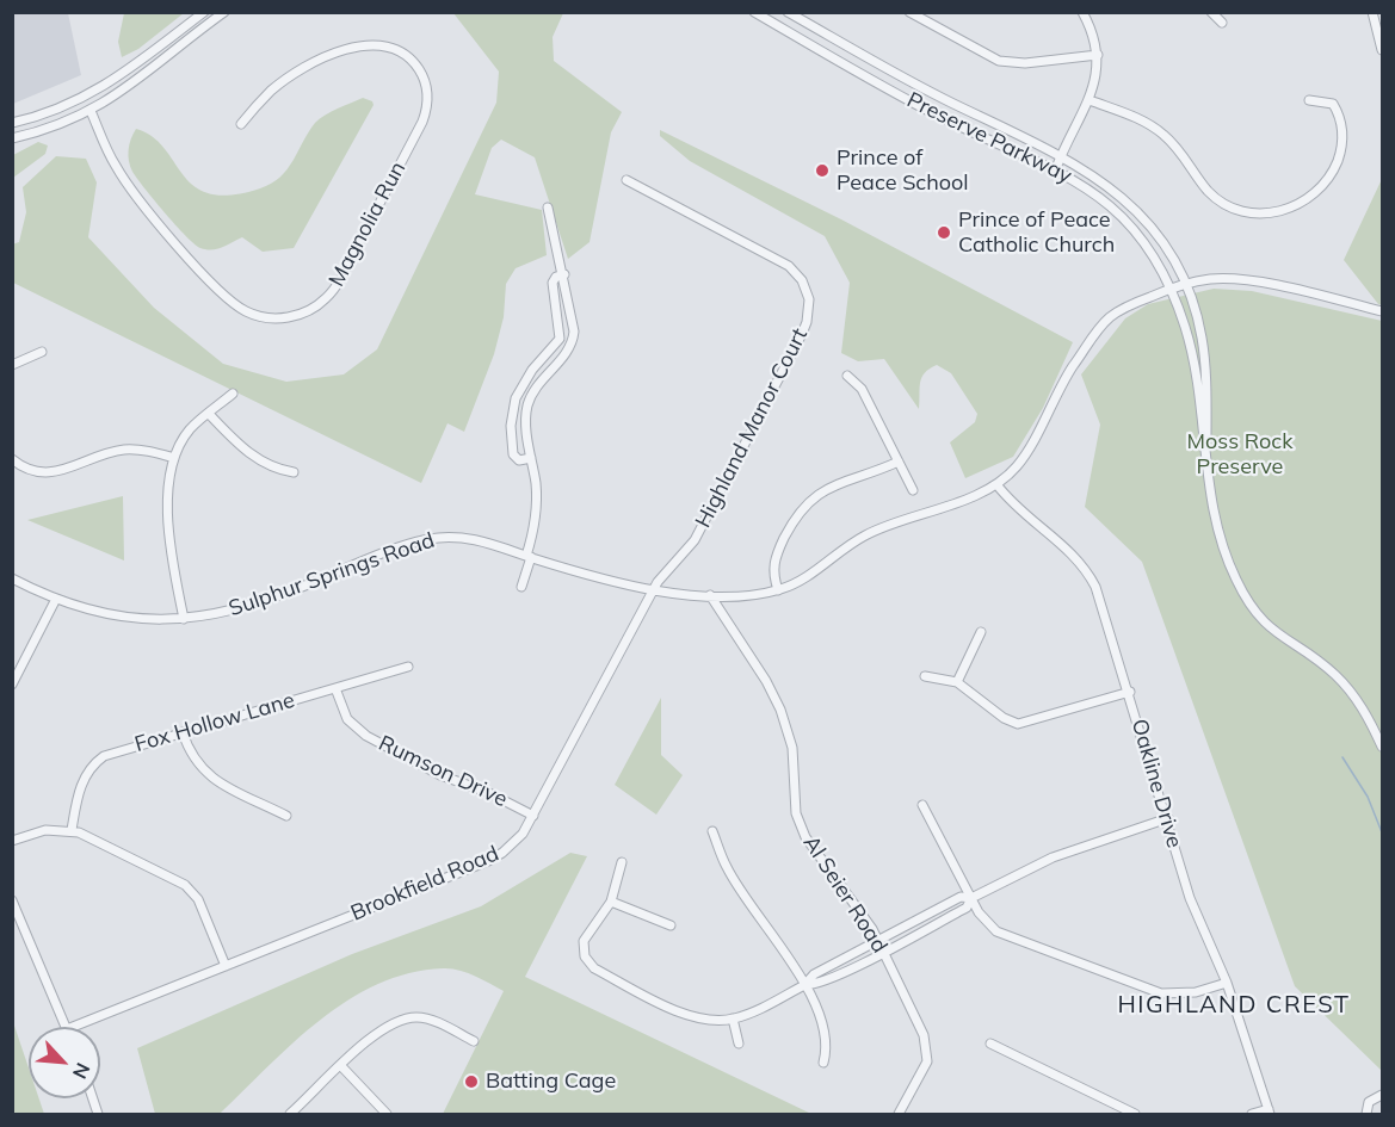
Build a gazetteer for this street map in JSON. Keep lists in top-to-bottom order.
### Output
{
  "streets": {
    "street": [
      "Preserve Parkway",
      "Magnolia Run",
      "Highland Manor Court",
      "Sulphur Springs Road",
      "Fox Hollow Lane",
      "Rumson Drive",
      "Oakline Drive",
      "Brookfield Road",
      "Al Seier Road"
    ]
  },
  "crossings": [
    ["Preserve Parkway", "Sulphur Springs Road"],
    ["Highland Manor Court", "Sulphur Springs Road"],
    ["Highland Manor Court", "Brookfield Road"],
    ["Sulphur Springs Road", "Oakline Drive"],
    ["Sulphur Springs Road", "Brookfield Road"],
    ["Sulphur Springs Road", "Al Seier Road"],
    ["Fox Hollow Lane", "Rumson Drive"],
    ["Rumson Drive", "Brookfield Road"]
  ],
  "districts": ["HIGHLAND CREST"],
  "parks": ["Moss Rock Preserve"],
  "places": ["Prince of Peace School", "Prince of Peace Catholic Church", "Batting Cage"],
  "north": "bottom right"
}
